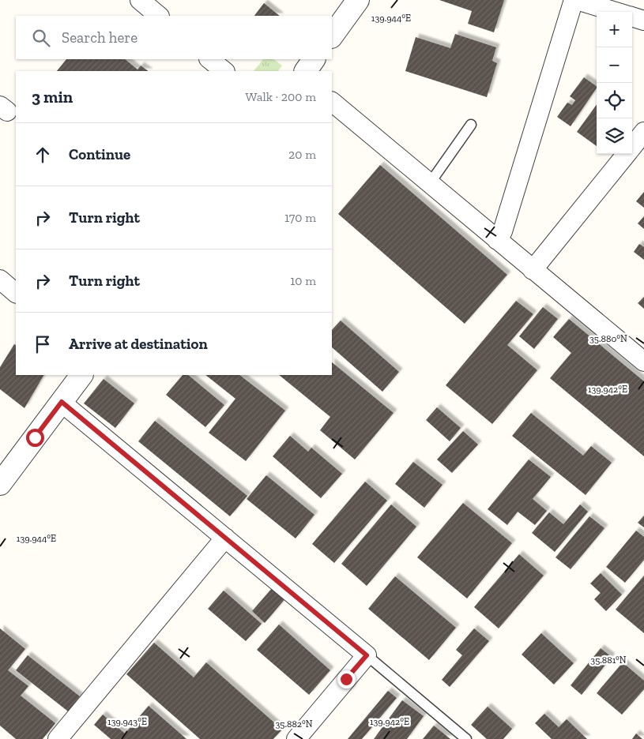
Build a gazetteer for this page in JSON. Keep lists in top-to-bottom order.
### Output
{
  "page": {
    "map_buttons": ["+", "−"],
    "search": "Search here",
    "heading": ["3 min", "Walk · 200 m"],
    "list": [
      ["Continue", "20 m"],
      ["Turn right", "170 m"],
      ["Turn right", "10 m"],
      "Arrive at destination"
    ]
  },
  "coordinates": [
    "139.944°E",
    "35.880°N",
    "139.942°E",
    "35.881°N",
    "139.943°E",
    "35.882°N"
  ]
}
